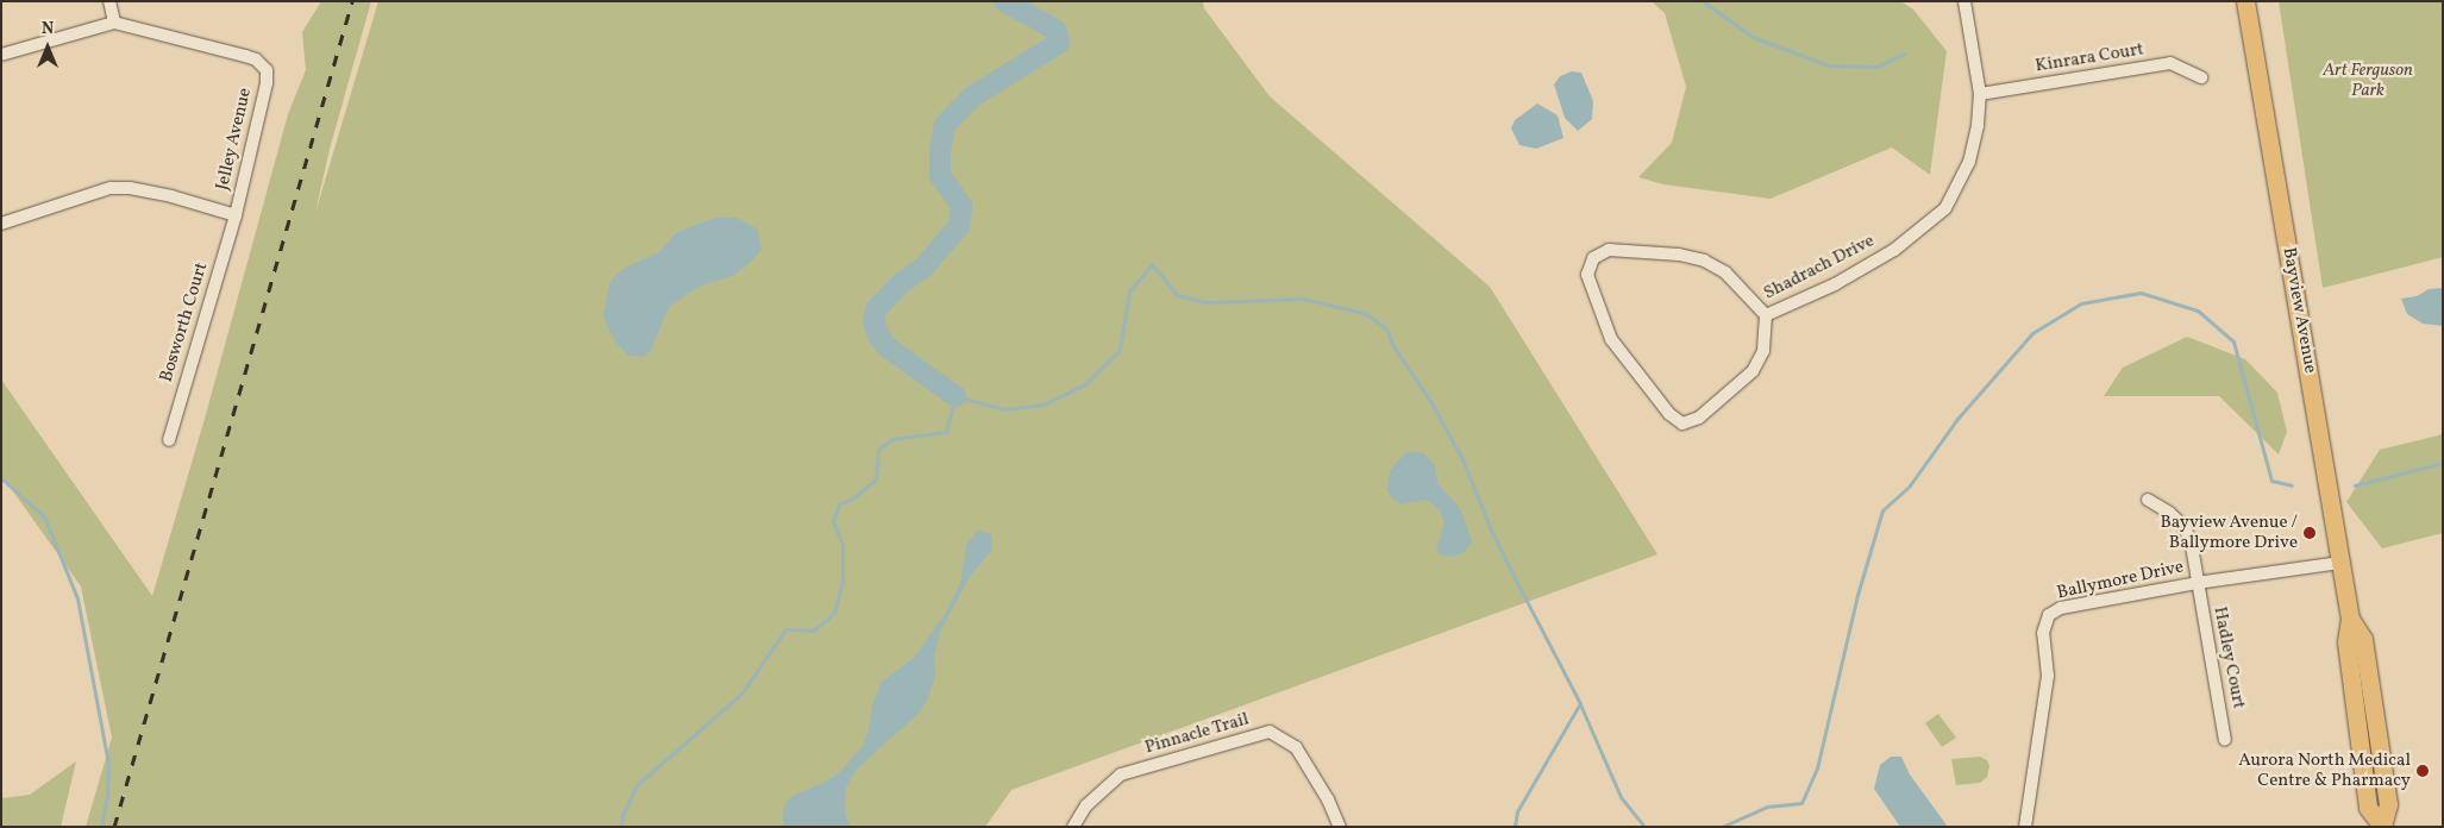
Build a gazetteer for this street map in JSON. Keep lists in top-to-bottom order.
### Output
{
  "streets": {
    "main road": ["Bayview Avenue"],
    "street": [
      "Kinrara Court",
      "Jelley Avenue",
      "Shadrach Drive",
      "Bosworth Court",
      "Ballymore Drive",
      "Hadley Court",
      "Pinnacle Trail"
    ]
  },
  "crossings": [
    ["Kinrara Court", "Shadrach Drive"],
    ["Jelley Avenue", "Bosworth Court"],
    ["Bayview Avenue", "Ballymore Drive"],
    ["Ballymore Drive", "Hadley Court"]
  ],
  "parks": ["Art Ferguson Park"],
  "places": ["Bayview Avenue / Ballymore Drive", "Aurora North Medical Centre & Pharmacy"],
  "north": "top"
}
